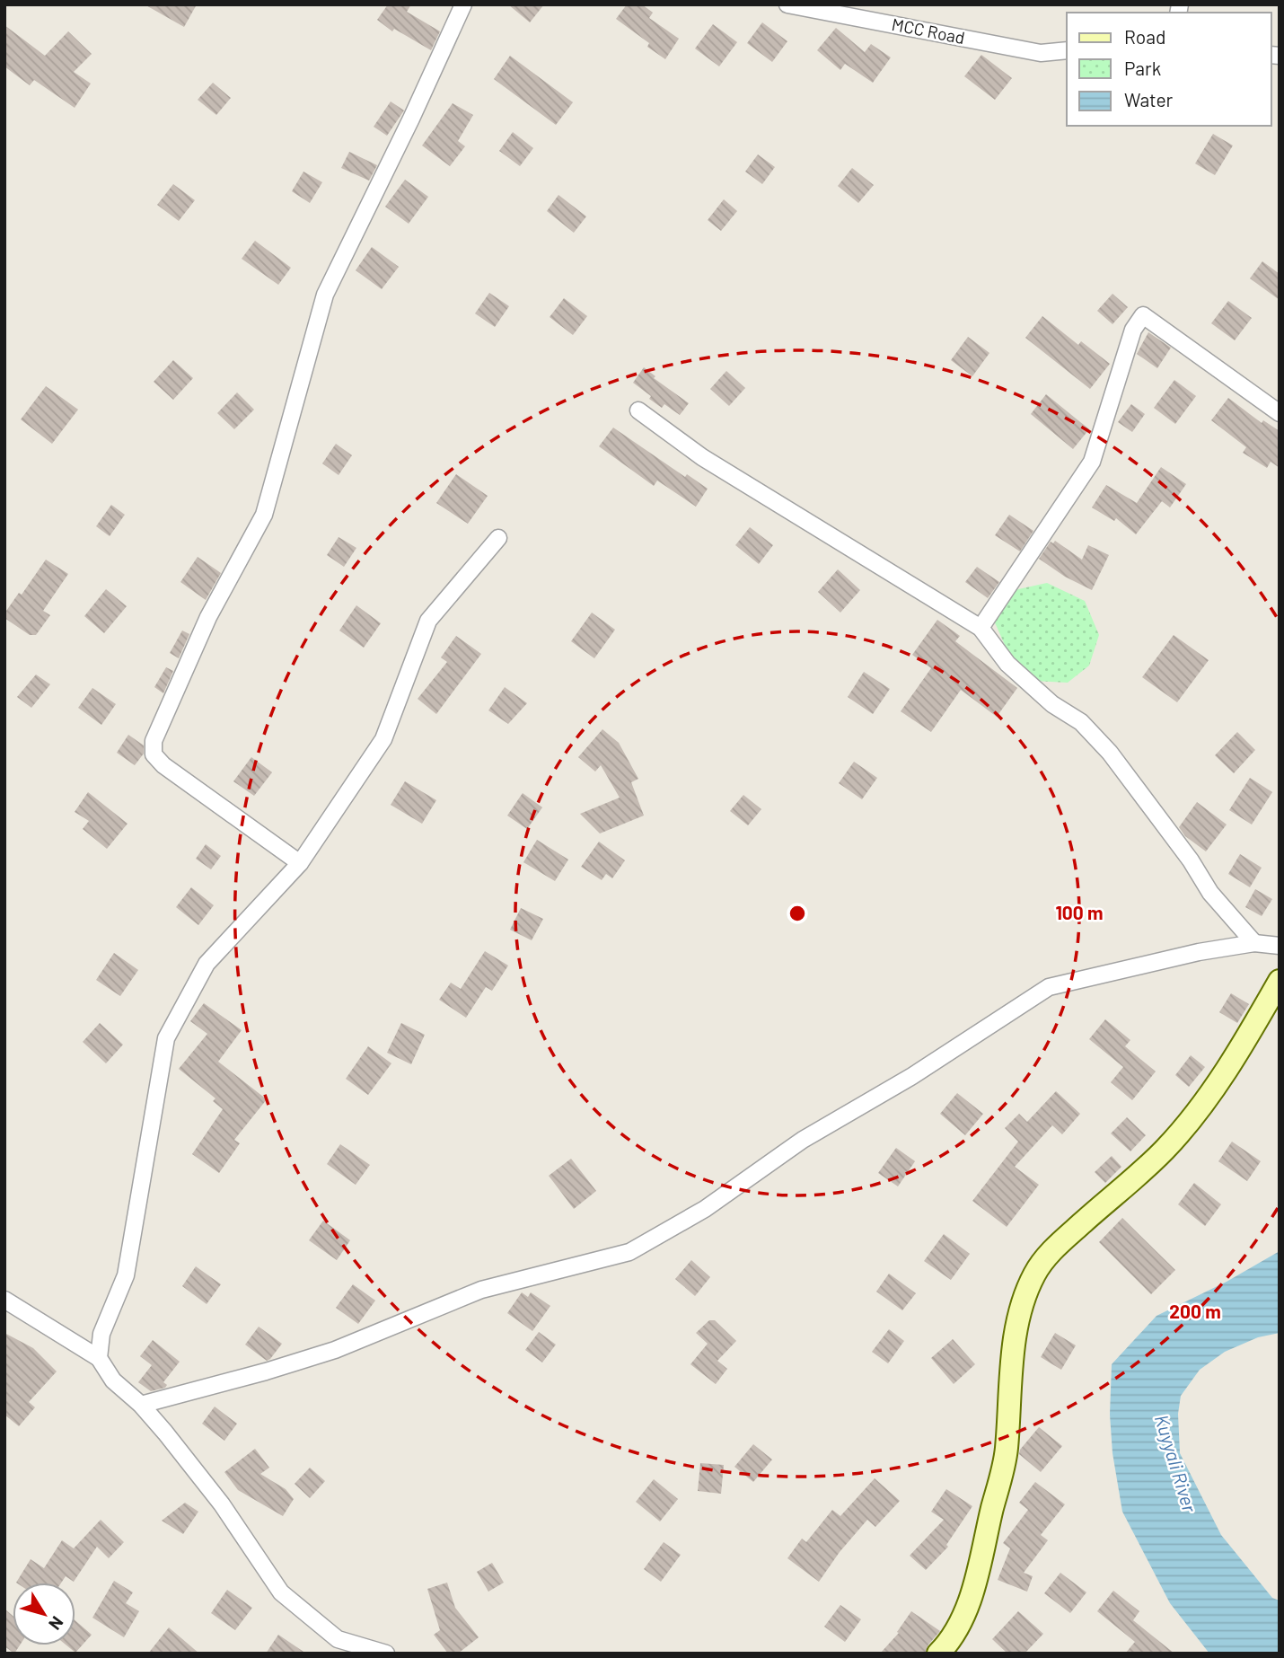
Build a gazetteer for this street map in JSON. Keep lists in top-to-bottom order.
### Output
{
  "streets": {
    "street": ["MCC Road"]
  },
  "water": ["Kuyyali River"],
  "legend": ["Road", "Park", "Water"],
  "north": "bottom right",
  "rings": ["100 m", "200 m"]
}
